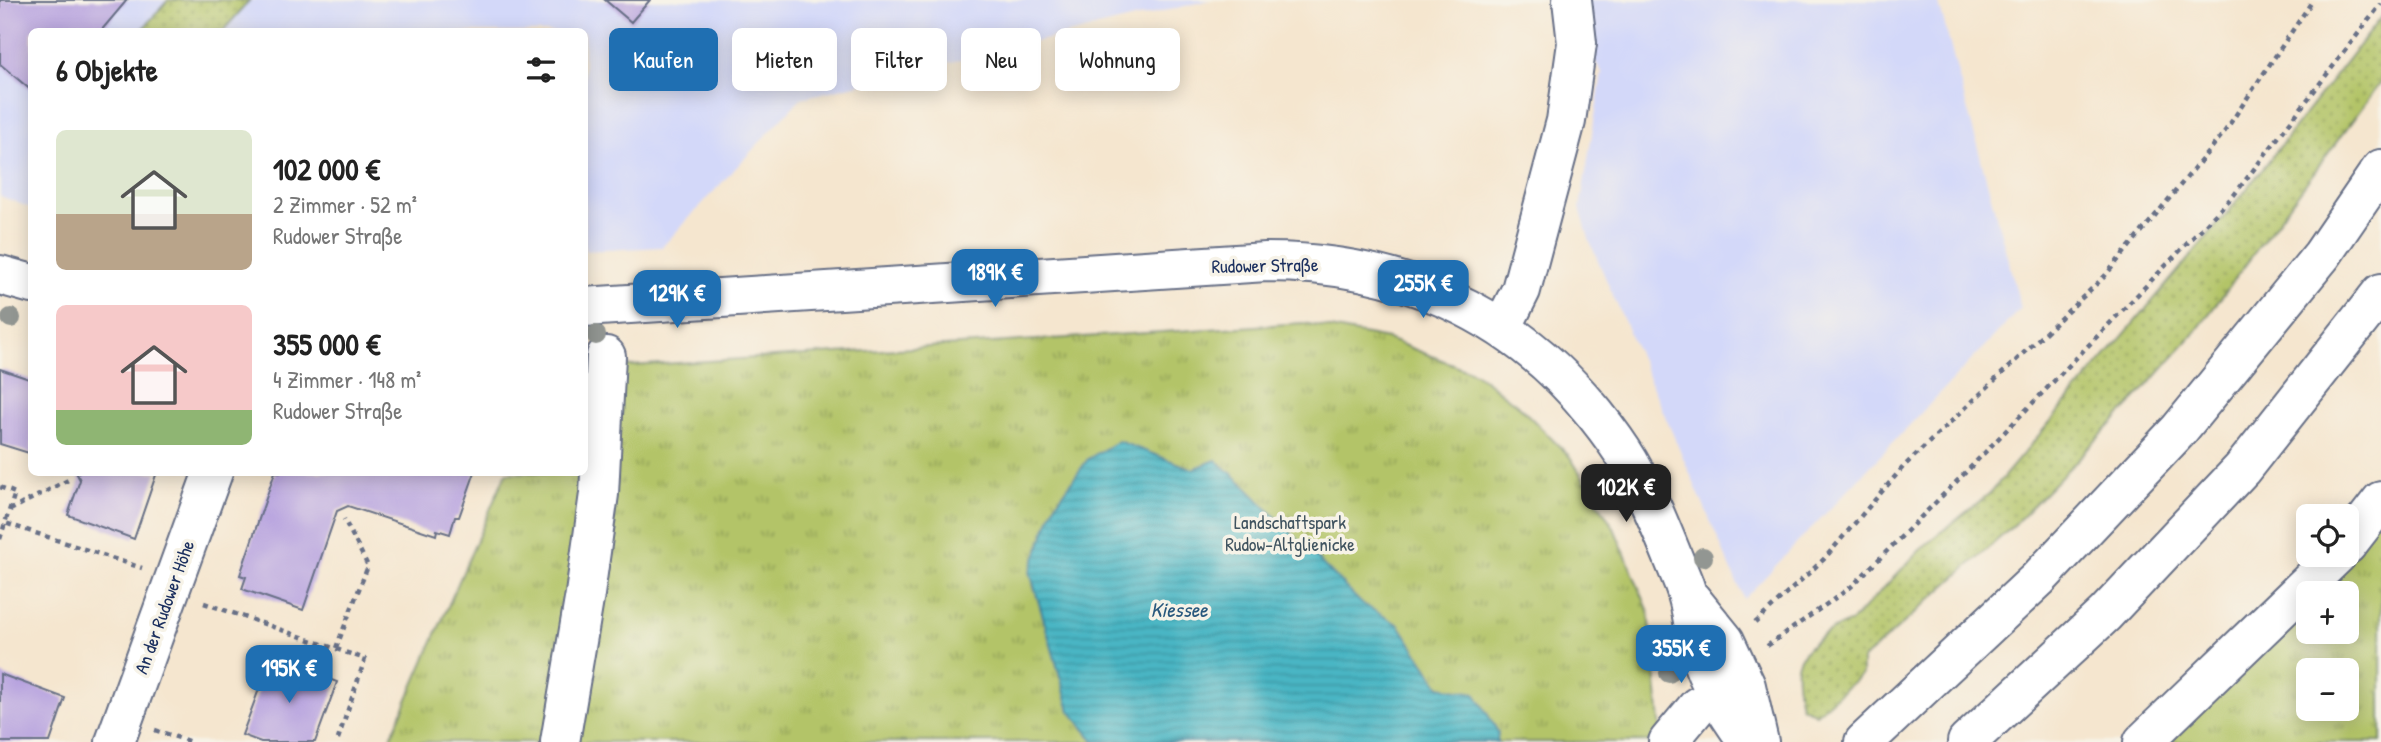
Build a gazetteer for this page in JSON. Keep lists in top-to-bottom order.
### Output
{
  "streets": {
    "main road": ["Rudower Straße", "An der Rudower Höhe"]
  },
  "water": ["Kiessee"],
  "parks": ["Landschaftspark Rudow-Altglienicke"],
  "page": {
    "chip": [
      "Kaufen",
      "Mieten",
      "Filter",
      "Neu",
      "Wohnung"
    ],
    "heading": "6 Objekte",
    "list": [
      {
        "name": "102 000 €",
        "note": "2 Zimmer · 52 m² · Rudower Straße"
      },
      {
        "name": "355 000 €",
        "note": "4 Zimmer · 148 m² · Rudower Straße"
      }
    ],
    "price": [
      "189K €",
      "255K €",
      "129K €",
      "102K €",
      "355K €",
      "195K €"
    ],
    "map_buttons": ["+", "−"]
  }
}
